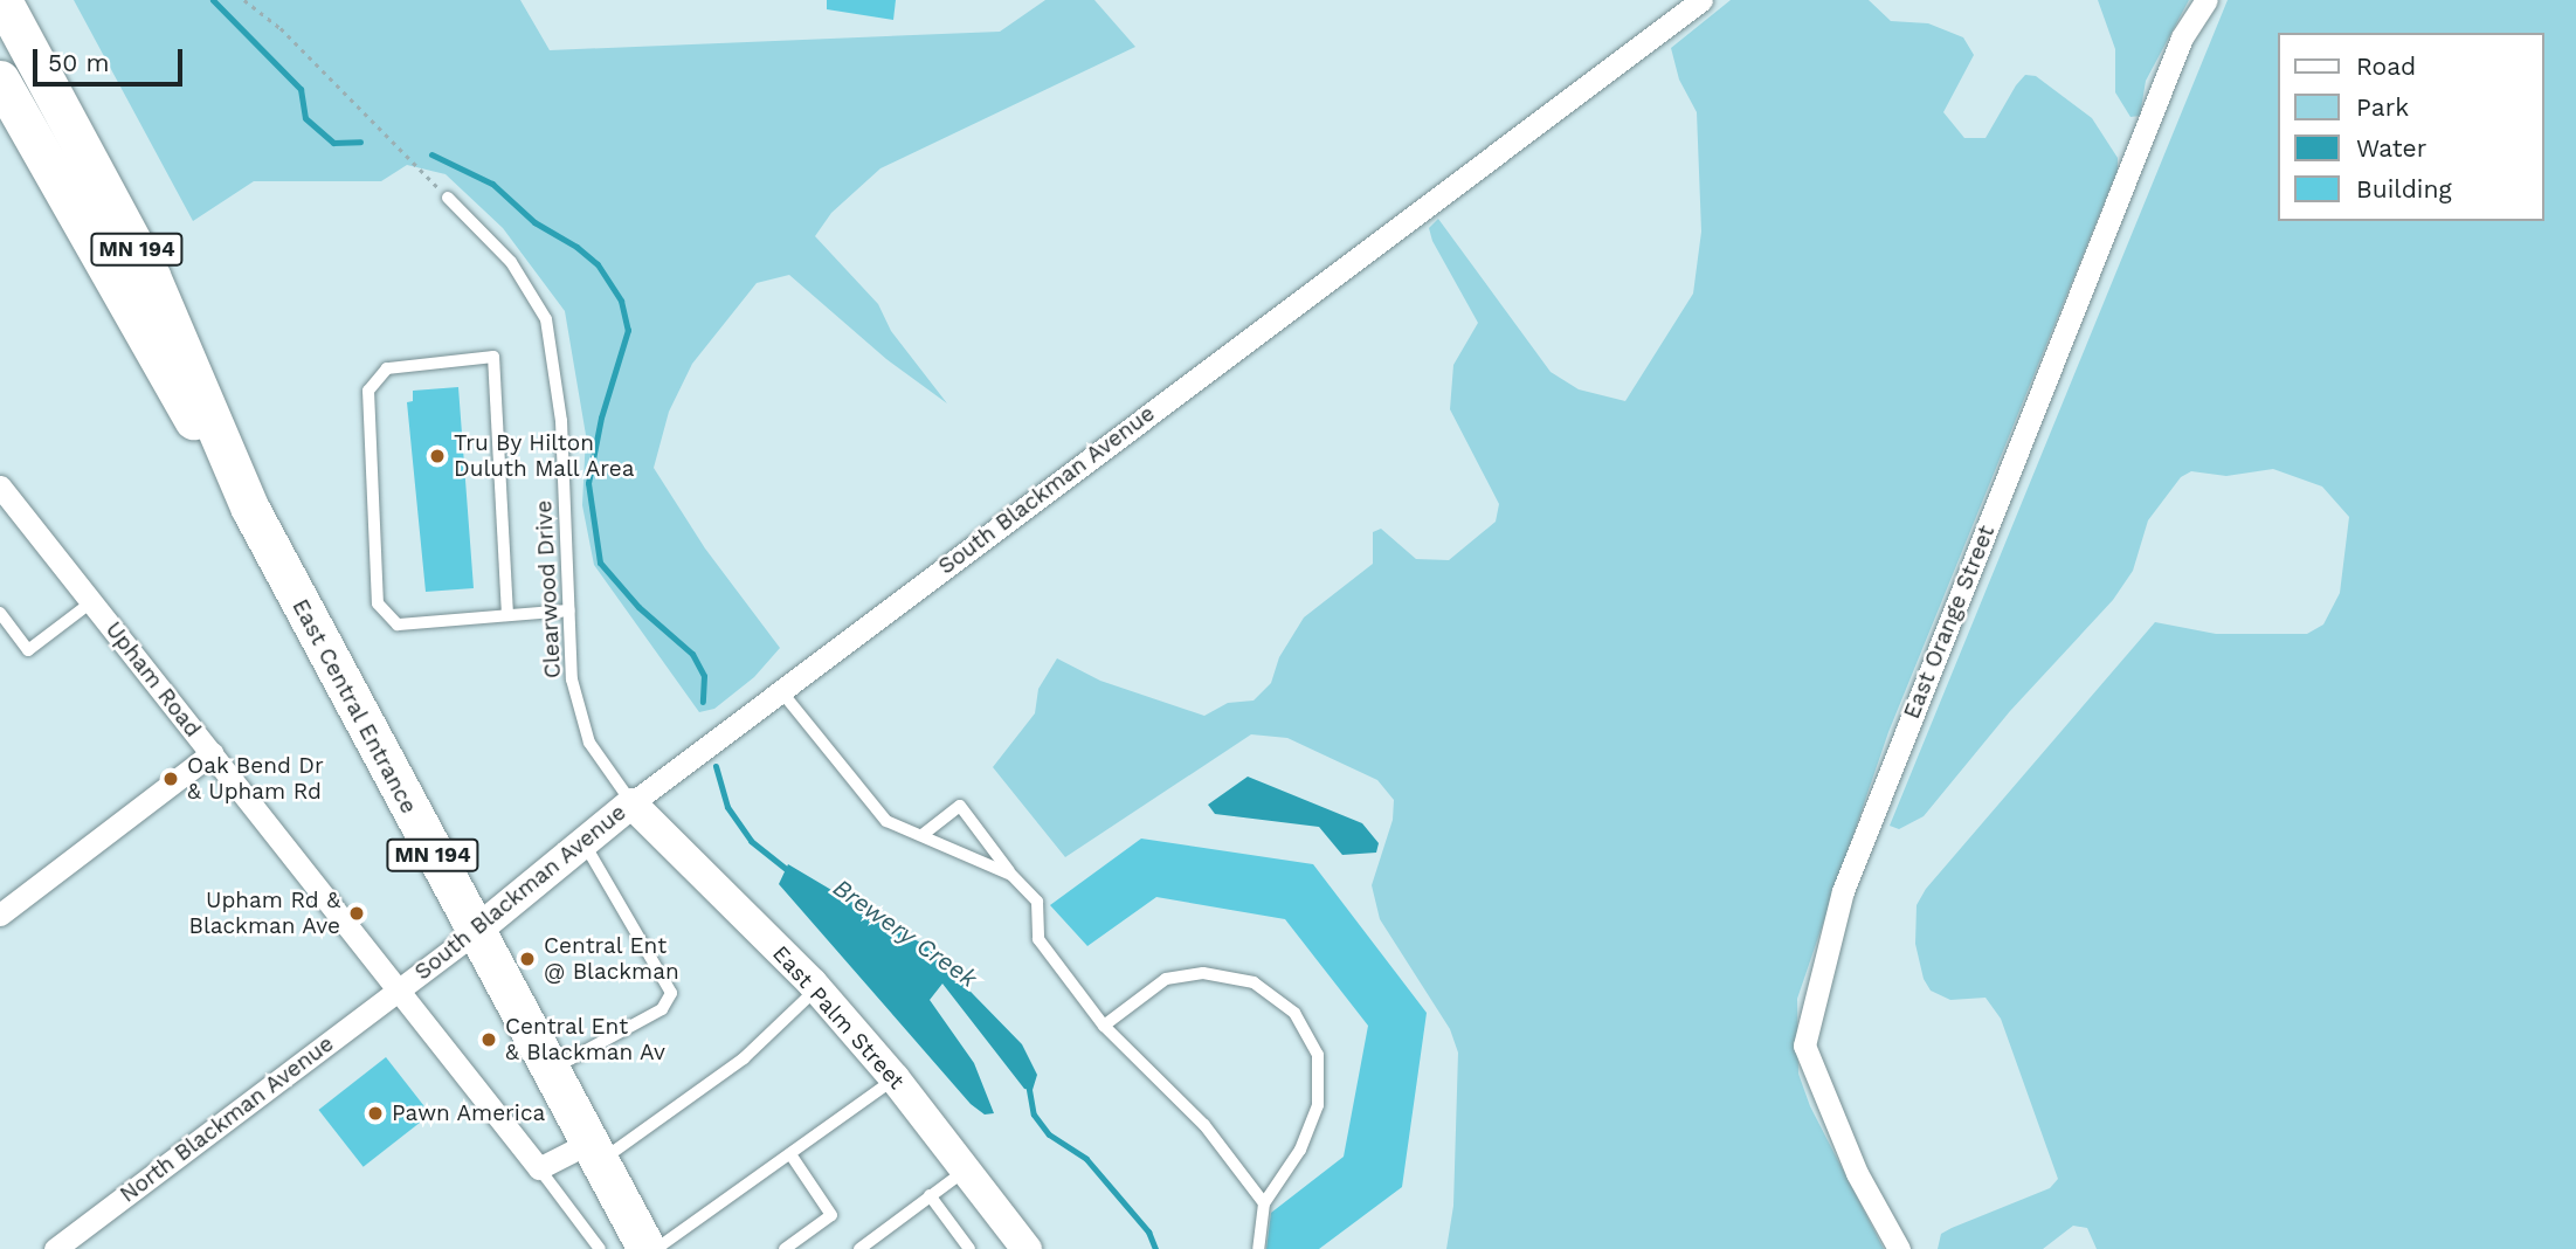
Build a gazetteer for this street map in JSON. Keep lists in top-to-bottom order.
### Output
{
  "streets": {
    "highway": ["MN 194", "East Central Entrance"],
    "street": [
      "South Blackman Avenue",
      "East Orange Street",
      "Upham Road",
      "East Palm Street",
      "North Blackman Avenue"
    ],
    "lane": ["Clearwood Drive"]
  },
  "crossings": [
    ["South Blackman Avenue", "Clearwood Drive"],
    ["South Blackman Avenue", "Upham Road"],
    ["South Blackman Avenue", "East Central Entrance"],
    ["South Blackman Avenue", "East Palm Street"],
    ["South Blackman Avenue", "North Blackman Avenue"],
    ["Clearwood Drive", "East Palm Street"],
    ["Upham Road", "North Blackman Avenue"]
  ],
  "water": ["Brewery Creek"],
  "places": [
    "Tru By Hilton Duluth Mall Area",
    "Oak Bend Dr & Upham Rd",
    "Upham Rd & Blackman Ave",
    "Central Ent @ Blackman",
    "Central Ent & Blackman Av",
    "Pawn America"
  ],
  "legend": [
    "Road",
    "Park",
    "Water",
    "Building"
  ],
  "scale_bar": "50 m"
}
